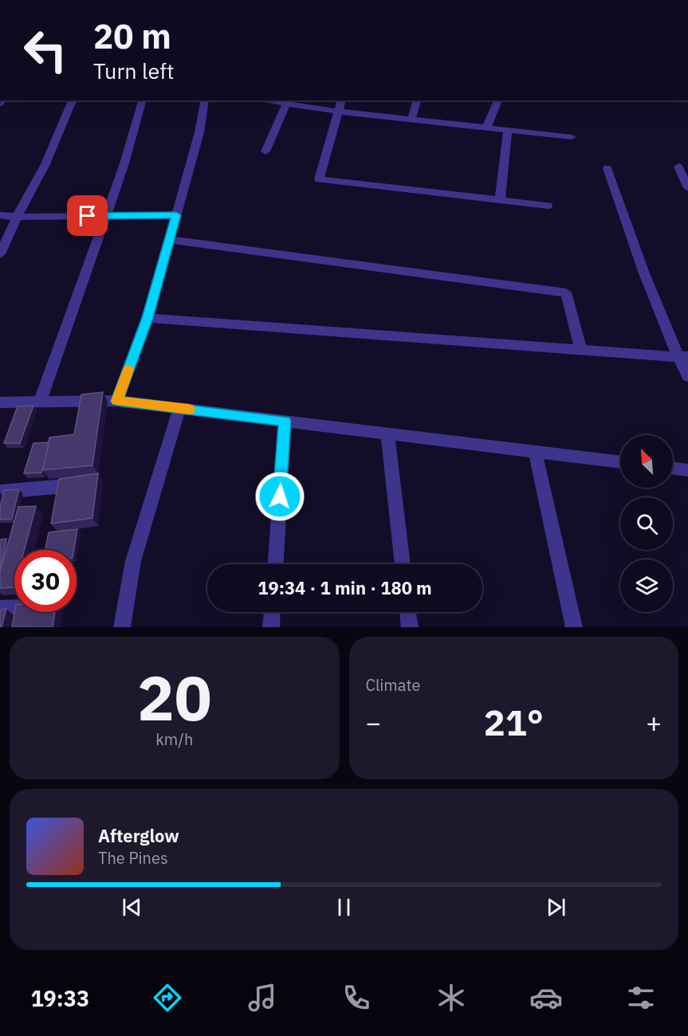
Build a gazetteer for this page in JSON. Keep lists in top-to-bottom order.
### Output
{
  "north": "top left",
  "page": {
    "turn": ["20 m", "Turn left"],
    "limit": "30",
    "trip": "19:34 · 1 min · 180 m",
    "tile": [
      ["20", "km/h"],
      "Climate"
    ],
    "heat": ["−", "21°", "+"],
    "song": ["Afterglow", "The Pines"],
    "tabs": "19:33"
  }
}
